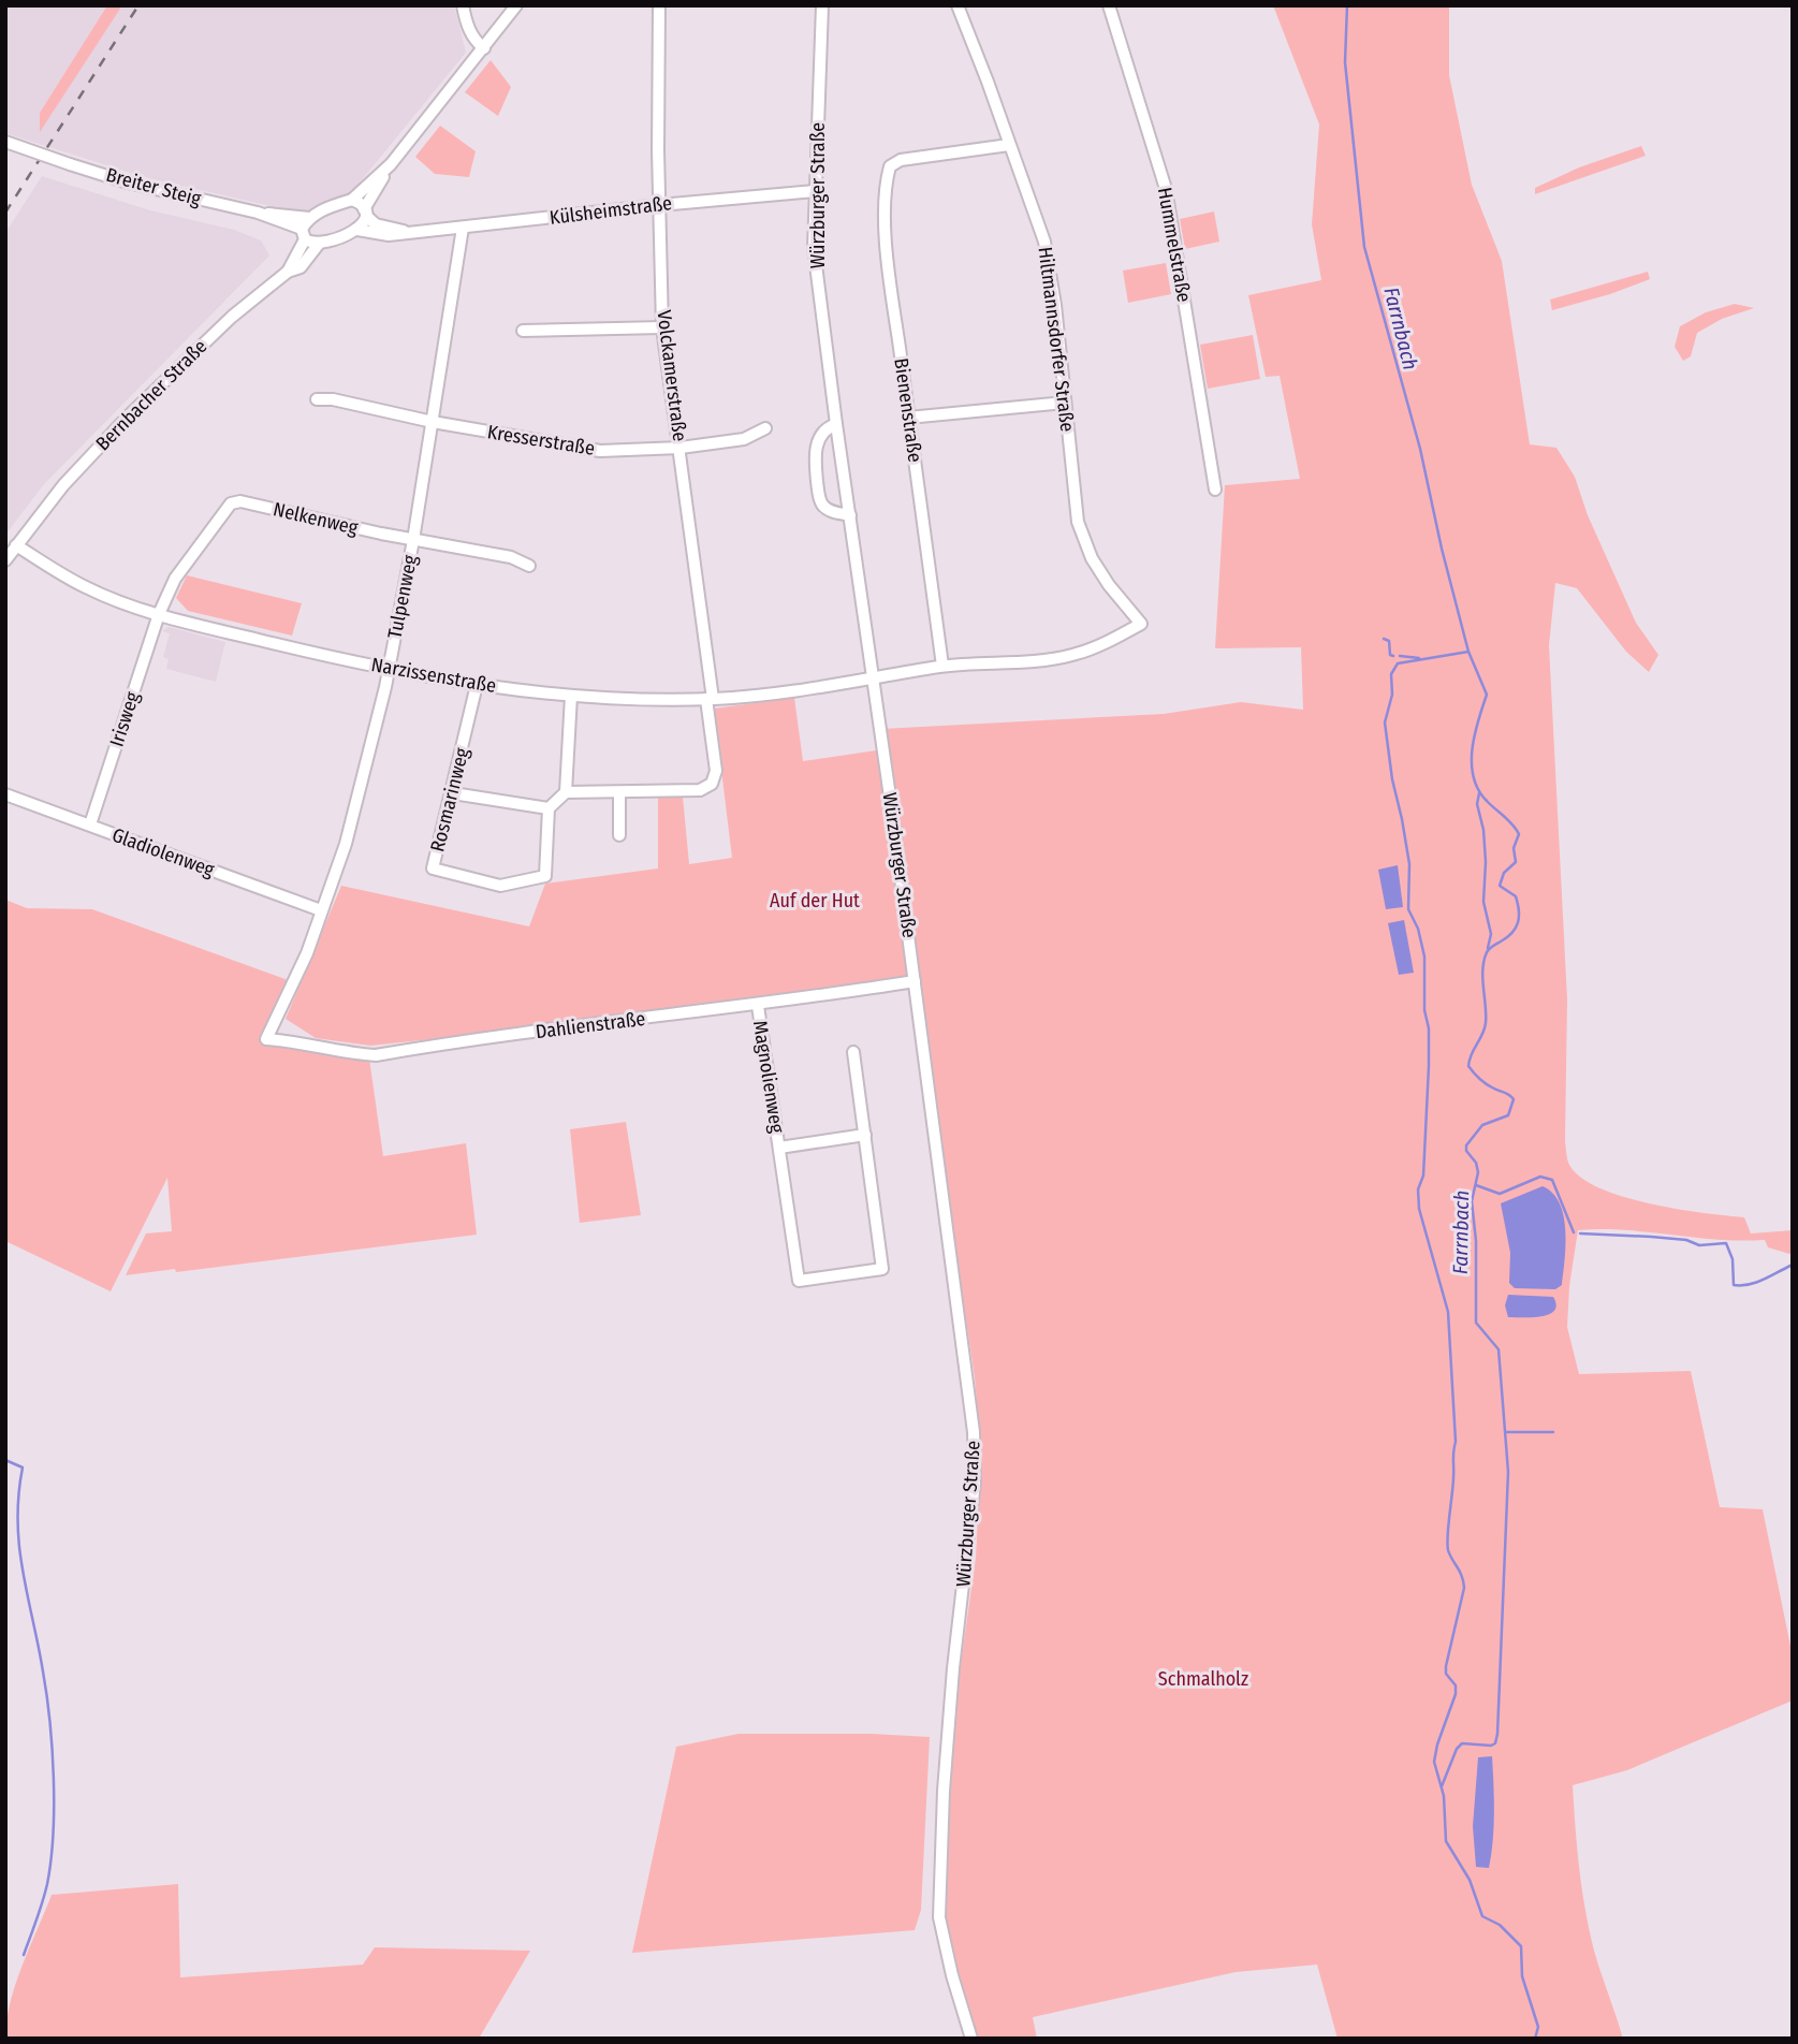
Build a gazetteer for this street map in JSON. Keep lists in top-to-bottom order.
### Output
{
  "streets": {
    "street": [
      "Breiter Steig",
      "Würzburger Straße",
      "Külsheimstraße",
      "Hummelstraße",
      "Hiltmannsdorfer Straße",
      "Volckamerstraße",
      "Bernbacher Straße",
      "Bienenstraße",
      "Kresserstraße",
      "Nelkenweg",
      "Tulpenweg",
      "Narzissenstraße",
      "Irisweg",
      "Rosmarinweg",
      "Gladiolenweg",
      "Dahlienstraße",
      "Magnolienweg"
    ]
  },
  "crossings": [
    ["Breiter Steig", "Bernbacher Straße"],
    ["Würzburger Straße", "Külsheimstraße"],
    ["Würzburger Straße", "Narzissenstraße"],
    ["Würzburger Straße", "Dahlienstraße"],
    ["Külsheimstraße", "Volckamerstraße"],
    ["Külsheimstraße", "Tulpenweg"],
    ["Hiltmannsdorfer Straße", "Bienenstraße"],
    ["Hiltmannsdorfer Straße", "Narzissenstraße"],
    ["Volckamerstraße", "Kresserstraße"],
    ["Volckamerstraße", "Narzissenstraße"],
    ["Bernbacher Straße", "Narzissenstraße"],
    ["Bienenstraße", "Narzissenstraße"],
    ["Kresserstraße", "Tulpenweg"],
    ["Nelkenweg", "Tulpenweg"],
    ["Nelkenweg", "Narzissenstraße"],
    ["Nelkenweg", "Irisweg"],
    ["Tulpenweg", "Narzissenstraße"],
    ["Tulpenweg", "Gladiolenweg"],
    ["Tulpenweg", "Dahlienstraße"],
    ["Narzissenstraße", "Irisweg"],
    ["Narzissenstraße", "Rosmarinweg"],
    ["Irisweg", "Gladiolenweg"],
    ["Dahlienstraße", "Magnolienweg"]
  ],
  "water": ["Farrnbach"],
  "parks": ["Auf der Hut", "Schmalholz"]
}
